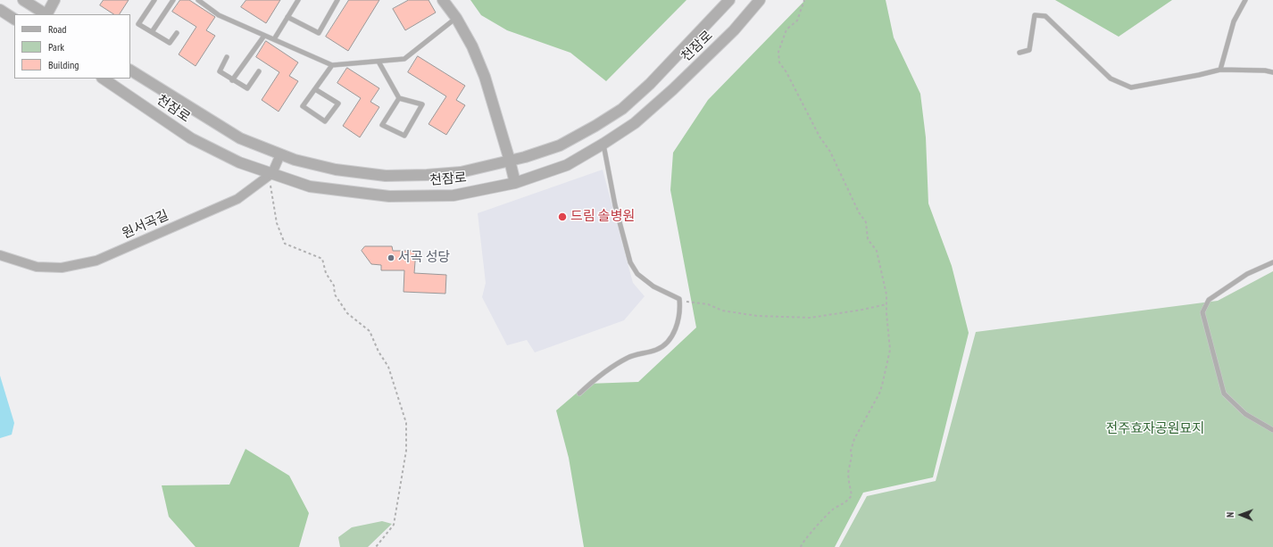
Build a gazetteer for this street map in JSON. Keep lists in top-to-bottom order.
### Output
{
  "streets": {
    "street": ["천잠로", "원서곡길"]
  },
  "crossings": [
    ["천잠로", "원서곡길"]
  ],
  "parks": ["전주효자공원묘지"],
  "places": ["드림 솔병원", "서곡 성당"],
  "legend": ["Road", "Park", "Building"],
  "north": "left"
}
